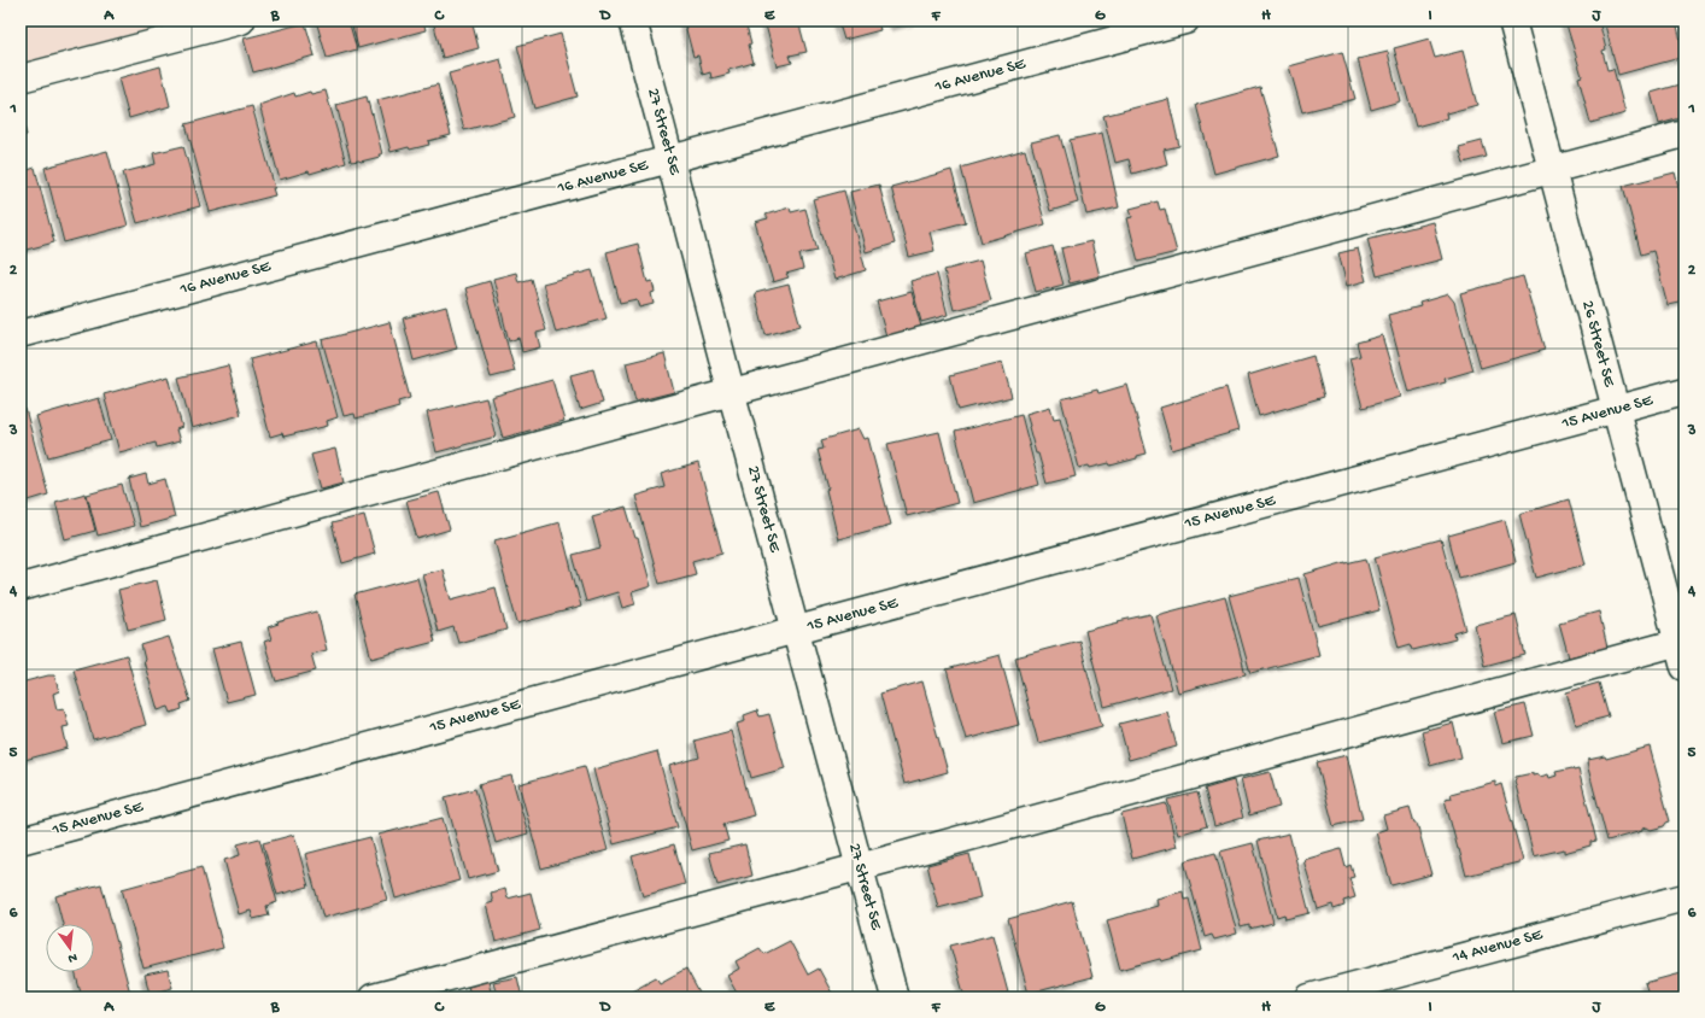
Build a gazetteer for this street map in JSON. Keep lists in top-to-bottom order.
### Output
{
  "streets": {
    "street": [
      "16 Avenue SE",
      "27 Street SE",
      "26 Street SE",
      "15 Avenue SE",
      "14 Avenue SE"
    ]
  },
  "crossings": [
    ["16 Avenue SE", "27 Street SE"],
    ["27 Street SE", "15 Avenue SE"],
    ["26 Street SE", "15 Avenue SE"]
  ],
  "north": "bottom",
  "grid": {
    "columns": [
      "A",
      "B",
      "C",
      "D",
      "E",
      "F",
      "G",
      "H",
      "I",
      "J"
    ],
    "rows": [
      "1",
      "2",
      "3",
      "4",
      "5",
      "6"
    ]
  }
}
